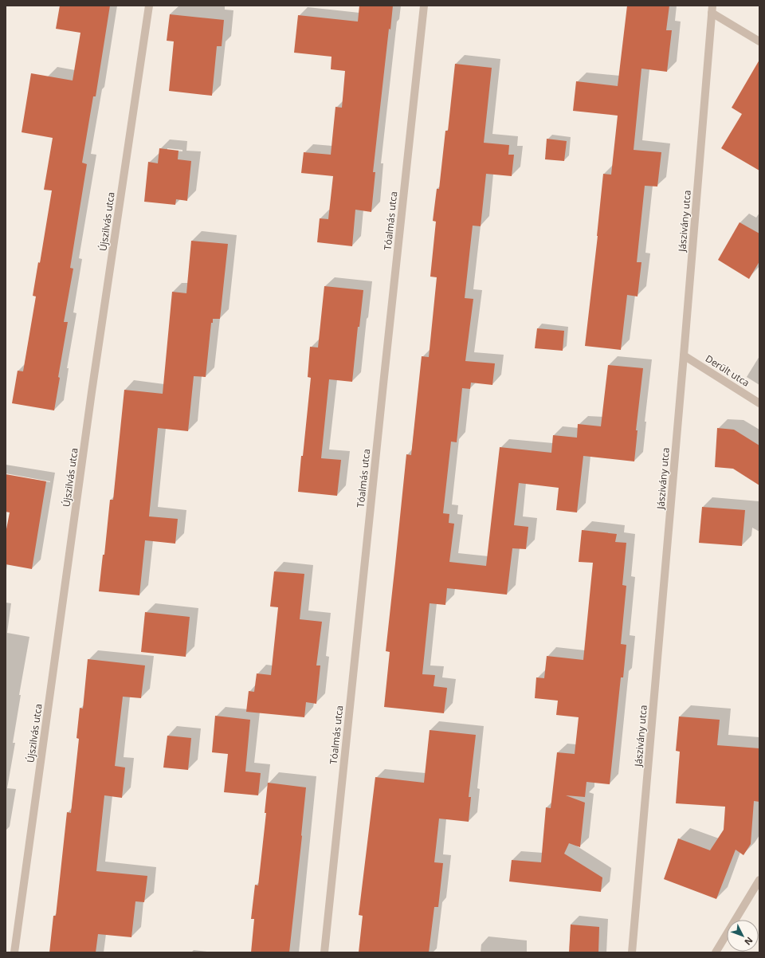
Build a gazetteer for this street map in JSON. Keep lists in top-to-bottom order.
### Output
{
  "streets": {
    "street": [
      "Tóalmás utca",
      "Jászivány utca",
      "Újszilvás utca",
      "Derült utca"
    ]
  },
  "crossings": [
    ["Jászivány utca", "Derült utca"]
  ],
  "north": "bottom right"
}
